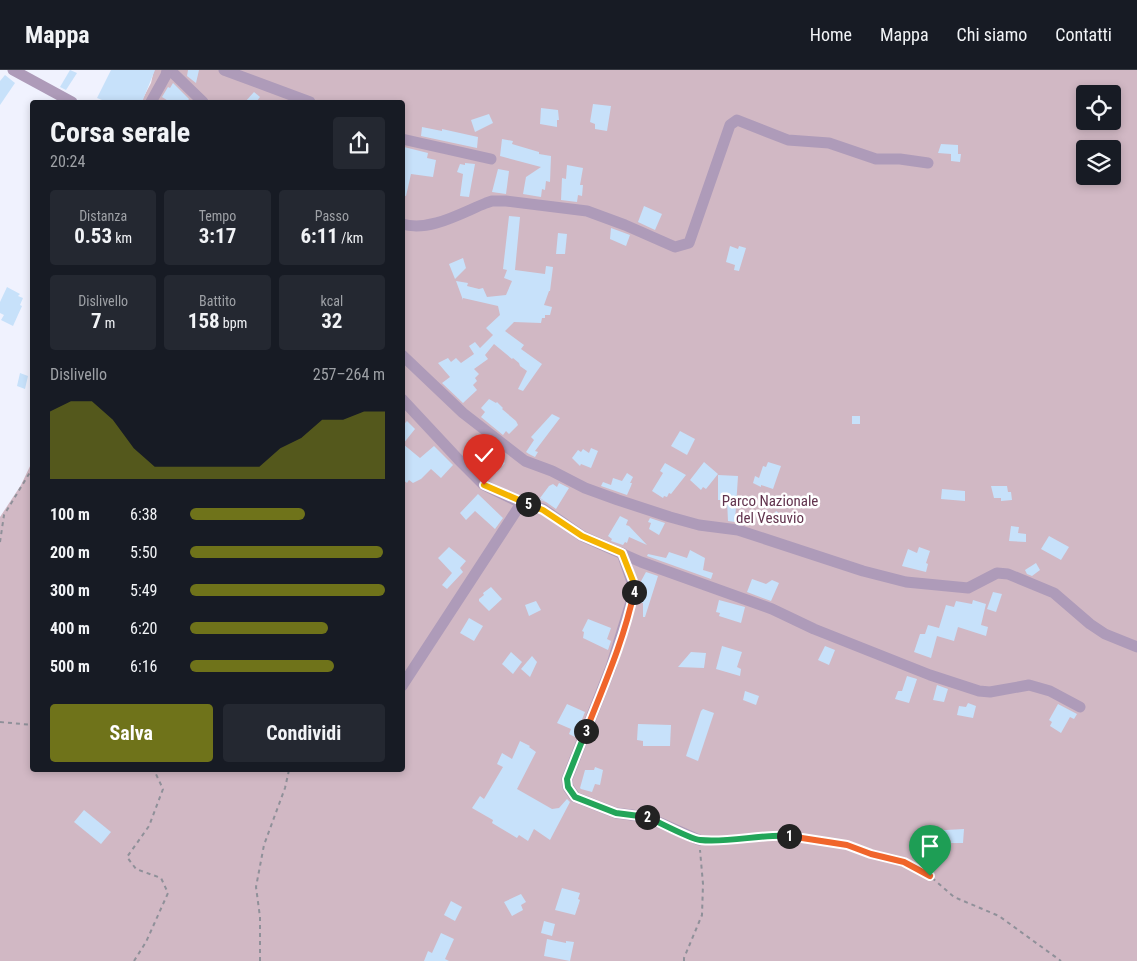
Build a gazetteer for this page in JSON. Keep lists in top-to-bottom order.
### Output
{
  "parks": ["Parco Nazionale del Vesuvio"],
  "page": {
    "header": "Mappa",
    "nav": [
      "Home",
      "Mappa",
      "Chi siamo",
      "Contatti"
    ],
    "heading": ["Corsa serale", "20:24"],
    "stats": [
      ["Distanza", "0.53 km"],
      ["Tempo", "3:17"],
      ["Passo", "6:11 /km"],
      ["Dislivello", "7 m"],
      ["Battito", "158 bpm"],
      ["kcal", "32"]
    ],
    "chart": ["Dislivello", "257–264 m"],
    "pins": [
      "5",
      "4",
      "3",
      "2",
      "1"
    ],
    "list": [
      {
        "name": "100 m",
        "note": "6:38"
      },
      {
        "name": "200 m",
        "note": "5:50"
      },
      {
        "name": "300 m",
        "note": "5:49"
      },
      {
        "name": "400 m",
        "note": "6:20"
      },
      {
        "name": "500 m",
        "note": "6:16"
      }
    ],
    "buttons": ["Salva", "Condividi"]
  }
}
